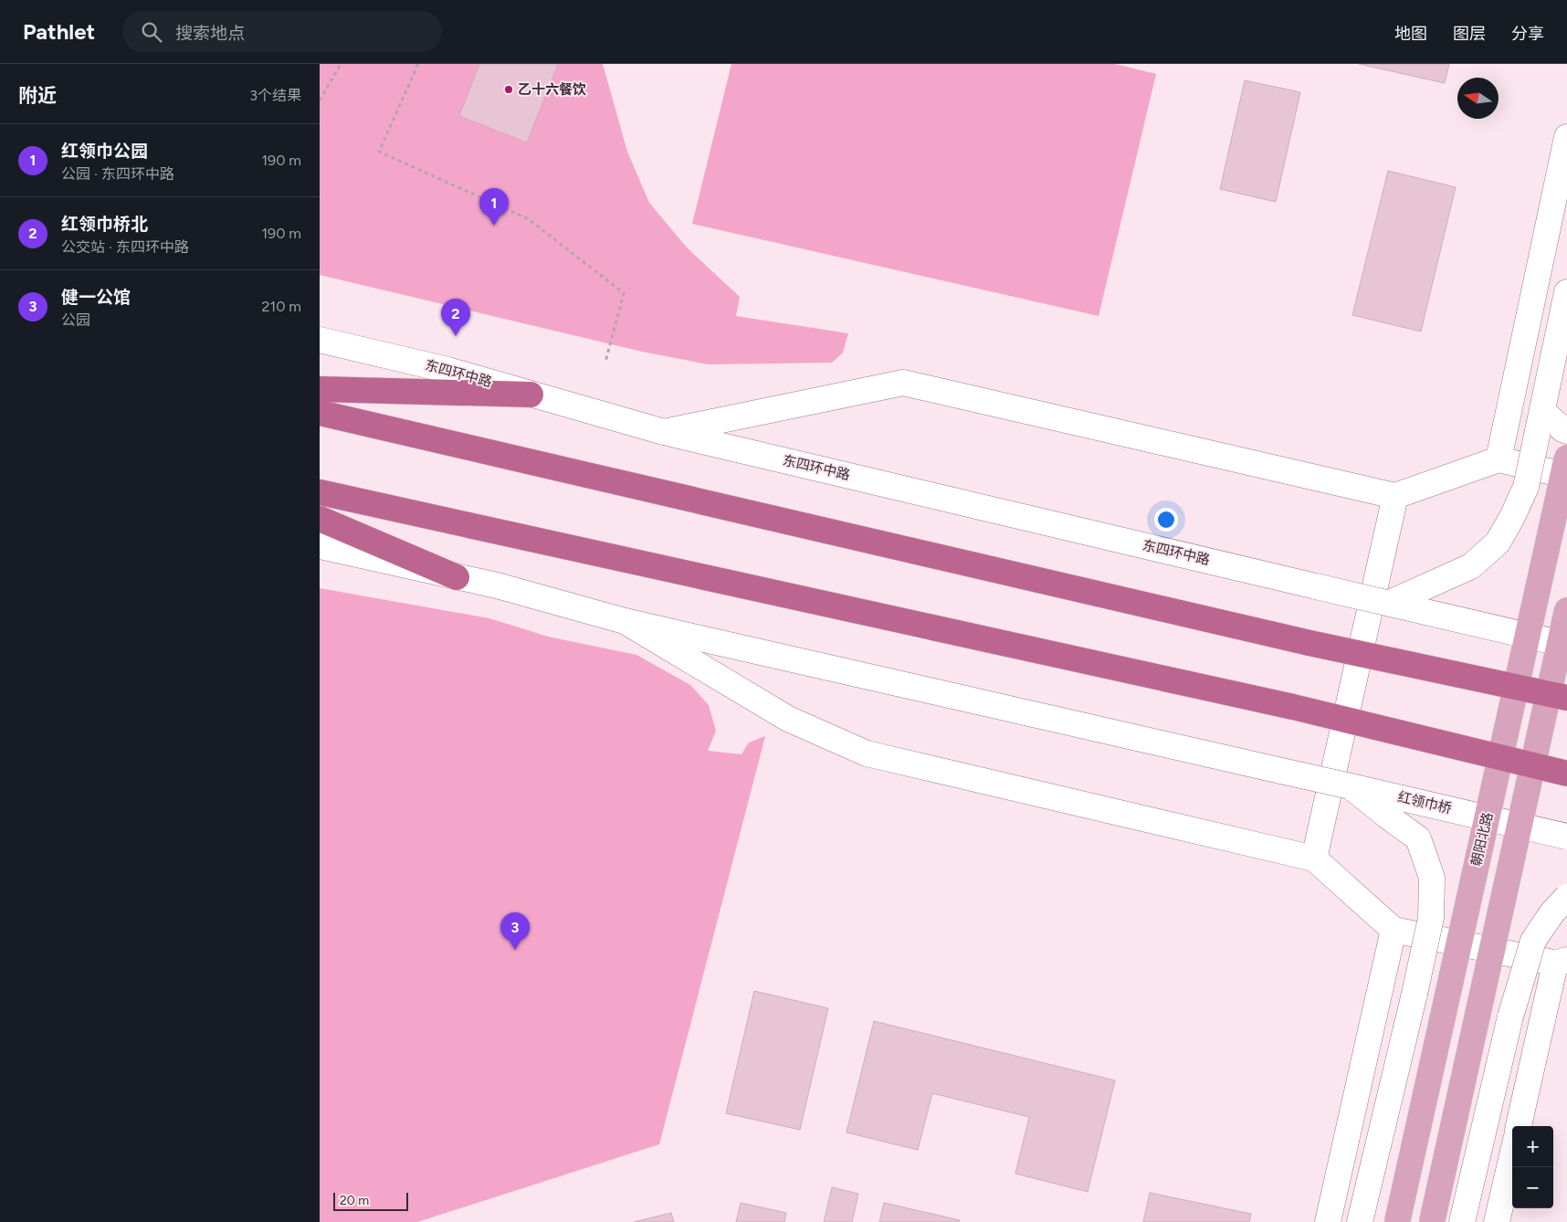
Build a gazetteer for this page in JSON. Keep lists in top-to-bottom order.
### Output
{
  "streets": {
    "main road": ["朝阳北路"],
    "street": ["东四环中路", "红领巾桥"]
  },
  "places": ["乙十六餐饮"],
  "scale_bar": "20 m",
  "north": "left",
  "page": {
    "header": "Pathlet",
    "search": "搜索地点",
    "nav": ["地图", "图层", "分享"],
    "heading": ["附近", "3个结果"],
    "list": [
      {
        "mark": "1",
        "name": "红领巾公园",
        "note": "公园 · 东四环中路",
        "value": "190 m"
      },
      {
        "mark": "2",
        "name": "红领巾桥北",
        "note": "公交站 · 东四环中路",
        "value": "190 m"
      },
      {
        "mark": "3",
        "name": "健一公馆",
        "note": "公园",
        "value": "210 m"
      }
    ],
    "pins": ["1", "2", "3"],
    "map_buttons": ["+", "−"],
    "scale": "20 m"
  }
}
